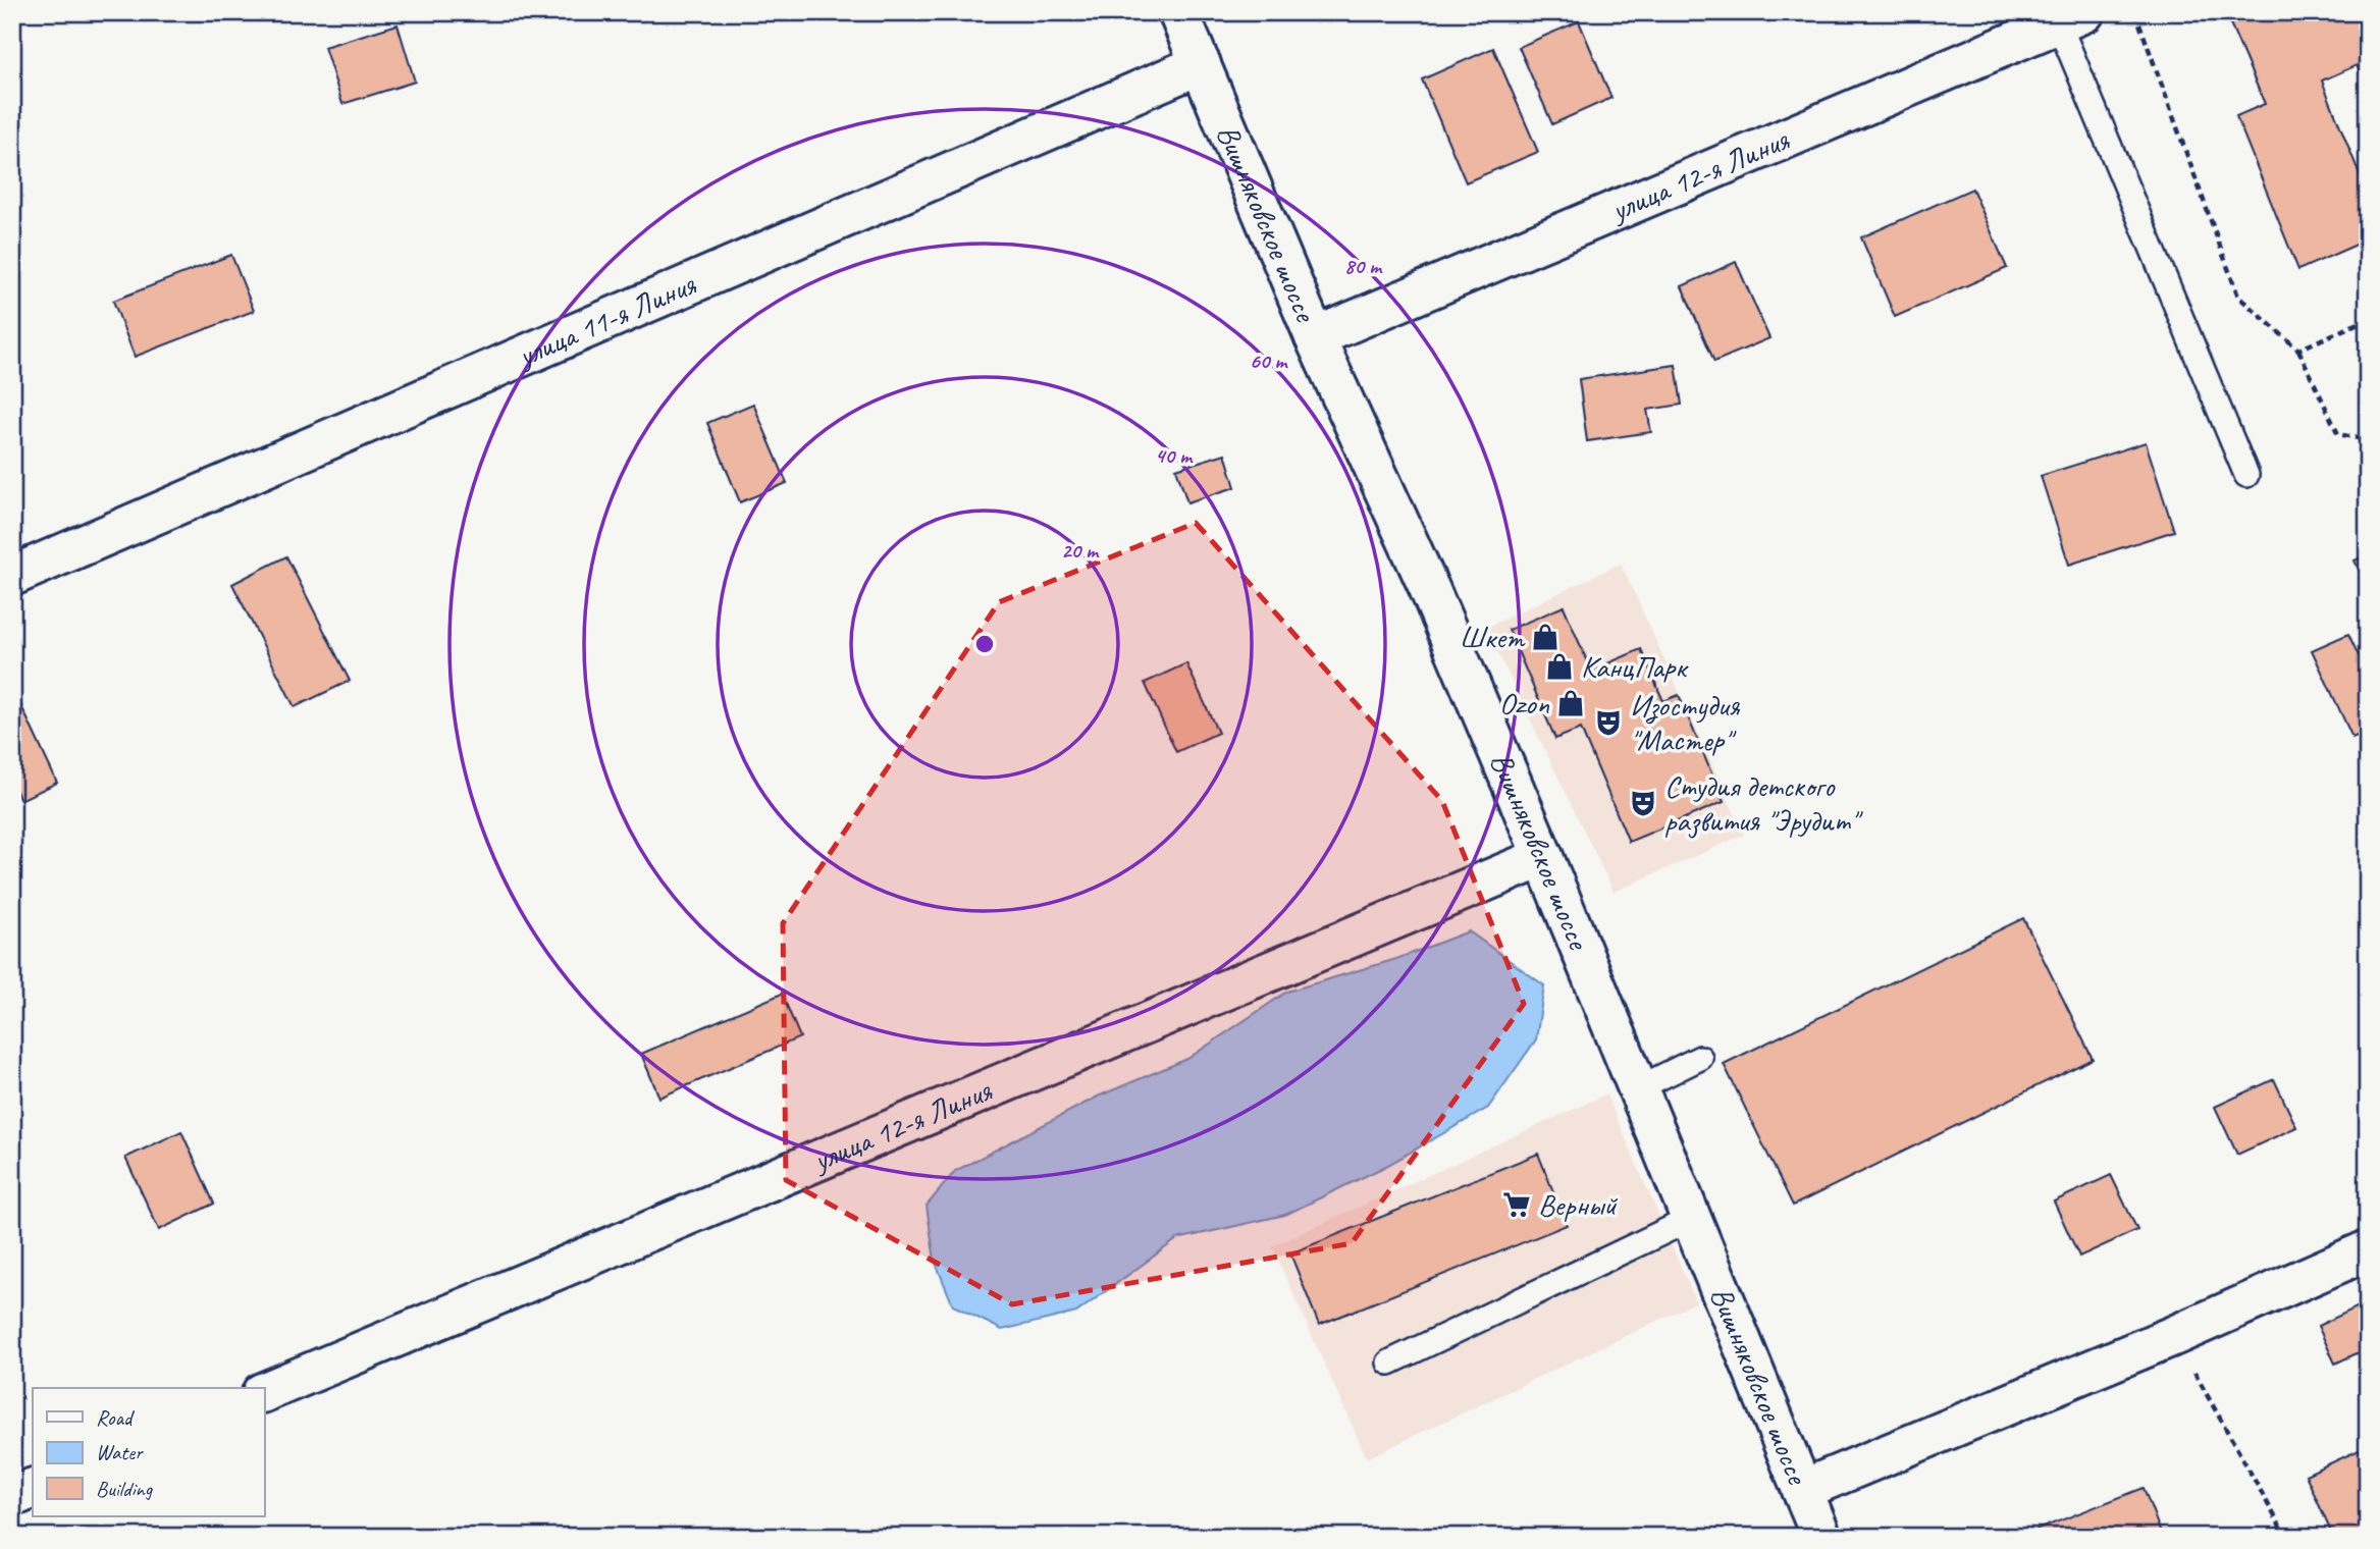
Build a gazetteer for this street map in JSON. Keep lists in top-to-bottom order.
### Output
{
  "streets": {
    "street": ["улица 12-я Линия", "Вишняковское шоссе", "улица 11-я Линия"]
  },
  "crossings": [
    ["улица 12-я Линия", "Вишняковское шоссе"],
    ["Вишняковское шоссе", "улица 11-я Линия"]
  ],
  "places": {
    "shop": ["Шкет", "КанцПарк", "Ozon"],
    "theatre": ["Изостудия \"Мастер\"", "Студия детского развития \"Эрудит\""],
    "supermarket": ["Верный"]
  },
  "legend": ["Road", "Water", "Building"],
  "rings": [
    "80 m",
    "60 m",
    "40 m",
    "20 m"
  ]
}
